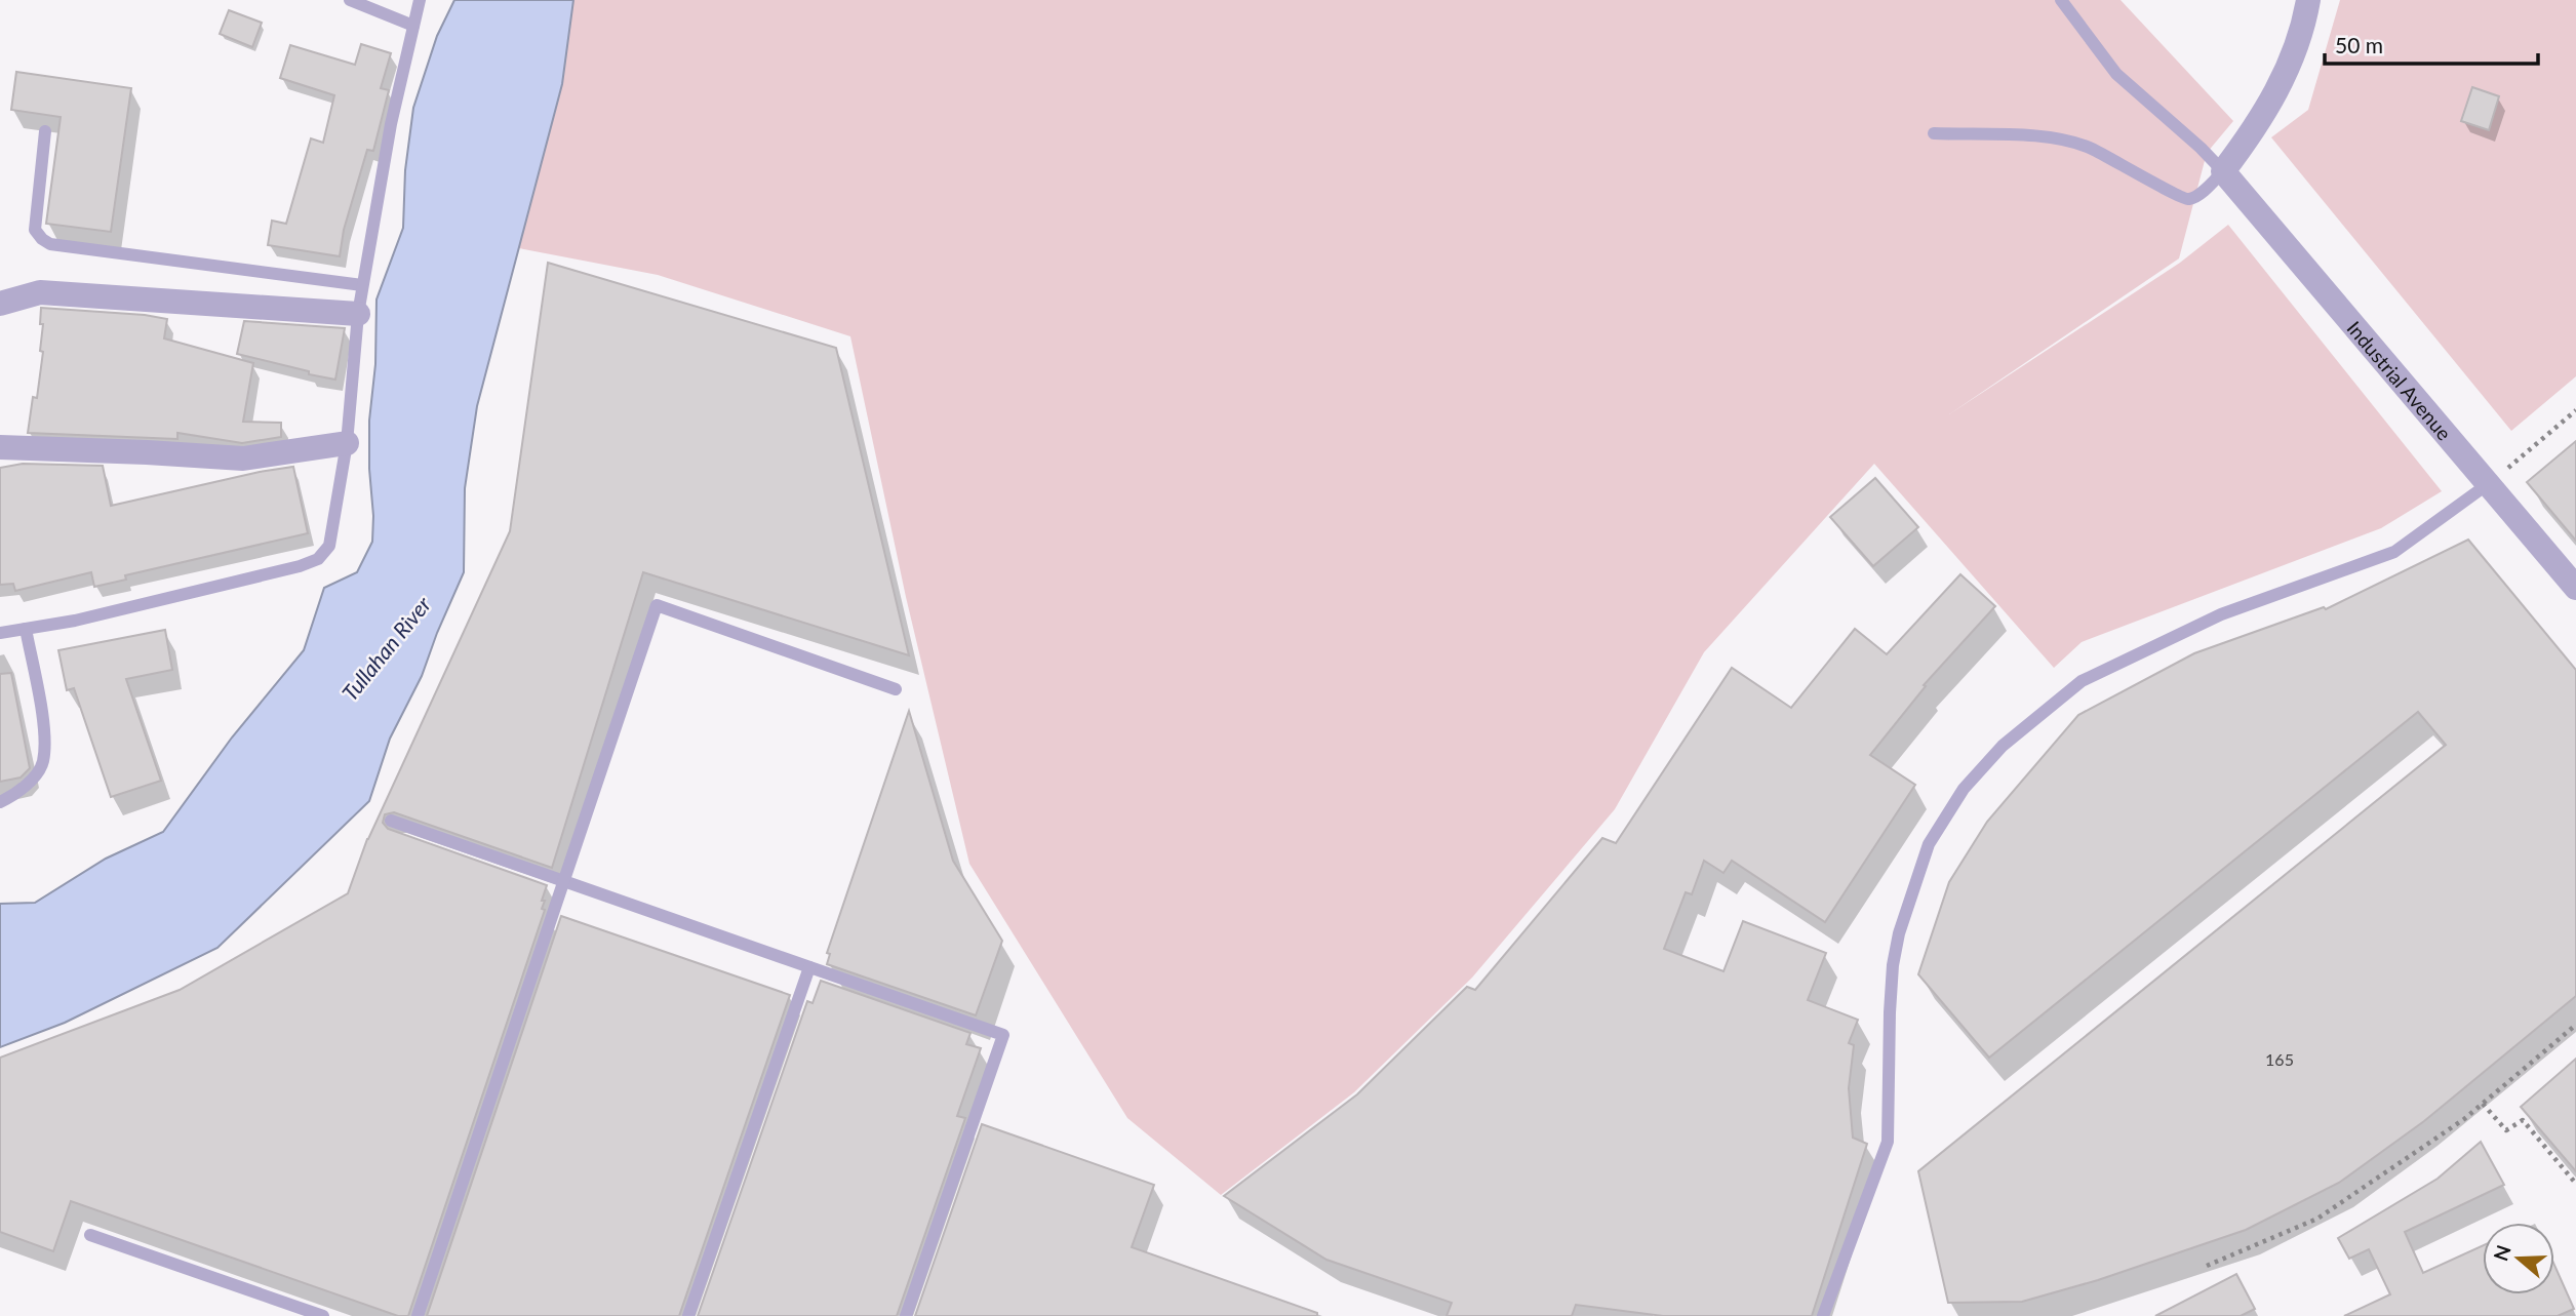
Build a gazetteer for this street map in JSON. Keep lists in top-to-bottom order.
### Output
{
  "streets": {
    "street": ["Industrial Avenue"]
  },
  "water": ["Tullahan River"],
  "house_numbers": ["165"],
  "scale_bar": "50 m",
  "north": "left"
}
